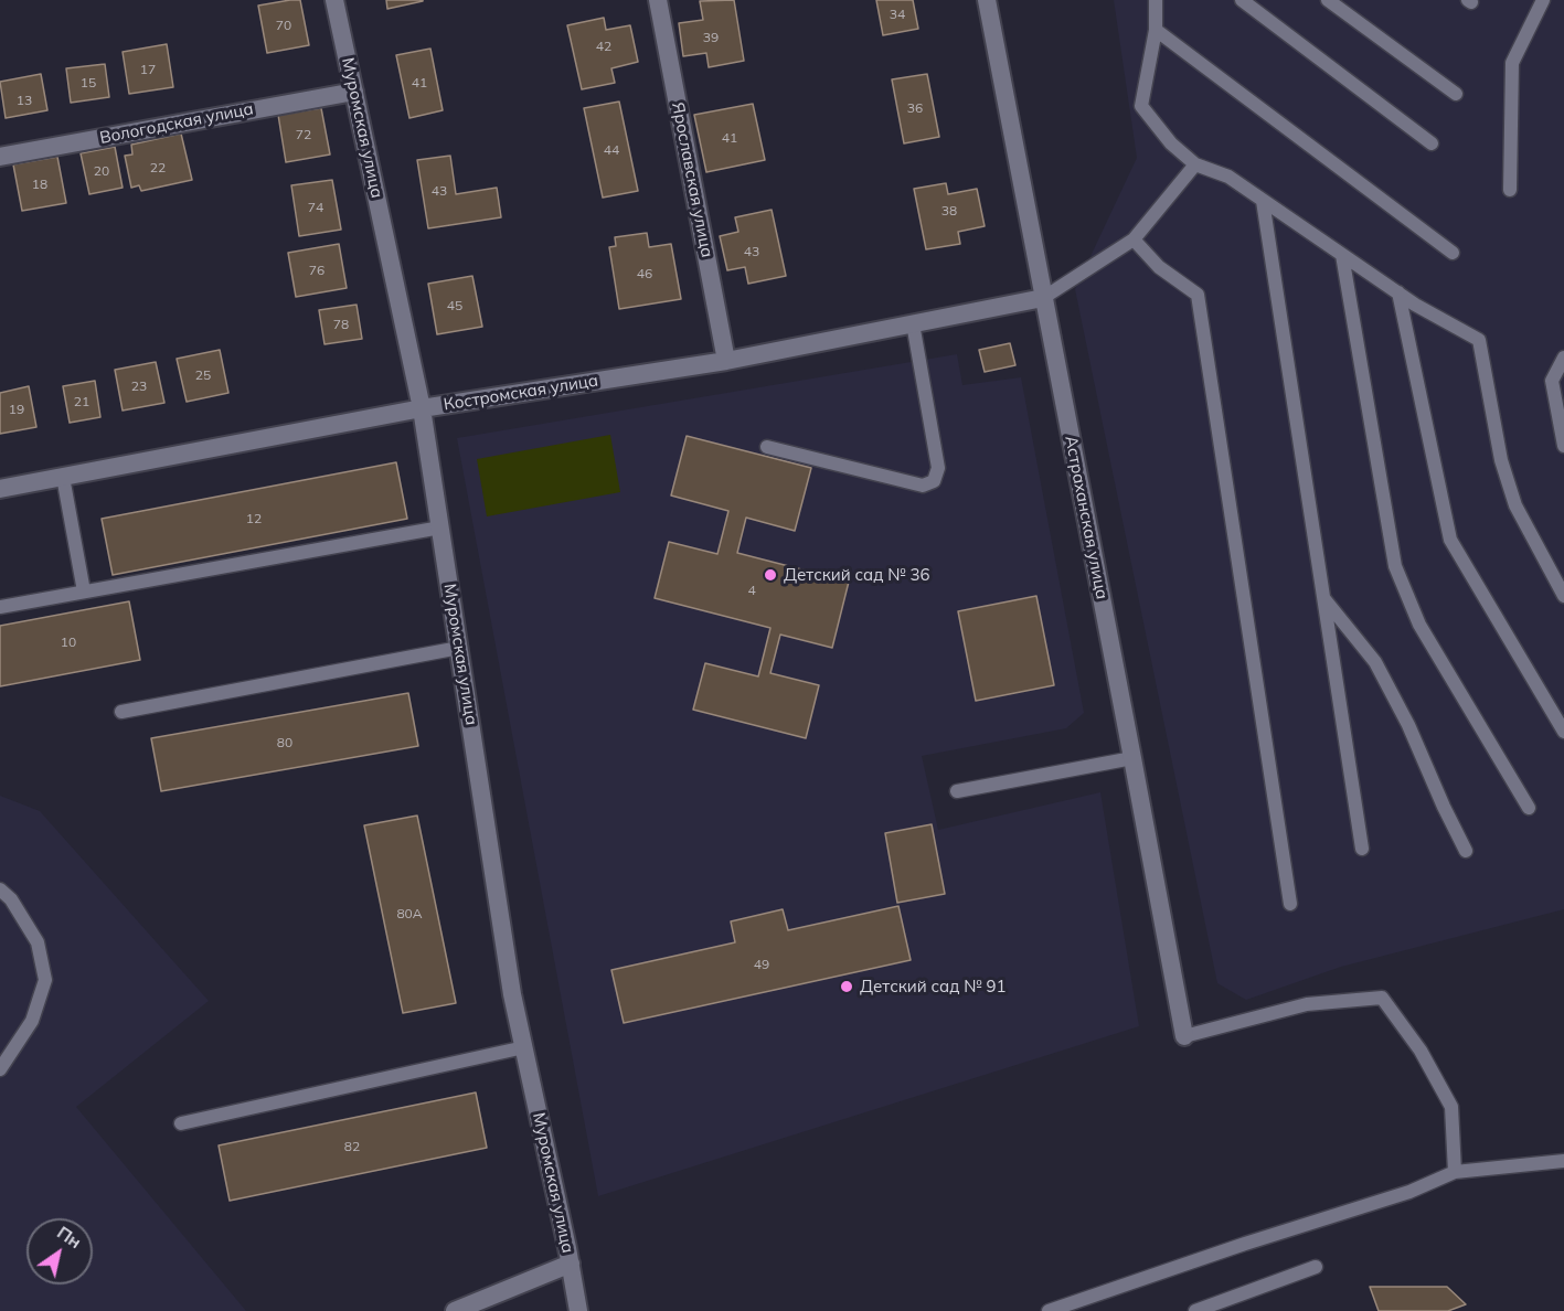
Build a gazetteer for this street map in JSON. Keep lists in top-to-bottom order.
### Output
{
  "streets": {
    "street": [
      "Вологодская улица",
      "Муромская улица",
      "Ярославская улица",
      "Костромская улица",
      "Астраханская улица"
    ]
  },
  "crossings": [
    ["Вологодская улица", "Муромская улица"],
    ["Муромская улица", "Костромская улица"],
    ["Ярославская улица", "Костромская улица"],
    ["Костромская улица", "Астраханская улица"]
  ],
  "places": ["Детский сад № 36", "Детский сад № 91"],
  "house_numbers": [
    "34",
    "70",
    "39",
    "42",
    "17",
    "15",
    "41",
    "13",
    "36",
    "72",
    "41",
    "44",
    "22",
    "20",
    "18",
    "43",
    "74",
    "38",
    "43",
    "76",
    "46",
    "45",
    "78",
    "25",
    "23",
    "21",
    "19",
    "12",
    "4",
    "10",
    "80",
    "80А",
    "49",
    "82"
  ],
  "north": "top right"
}
